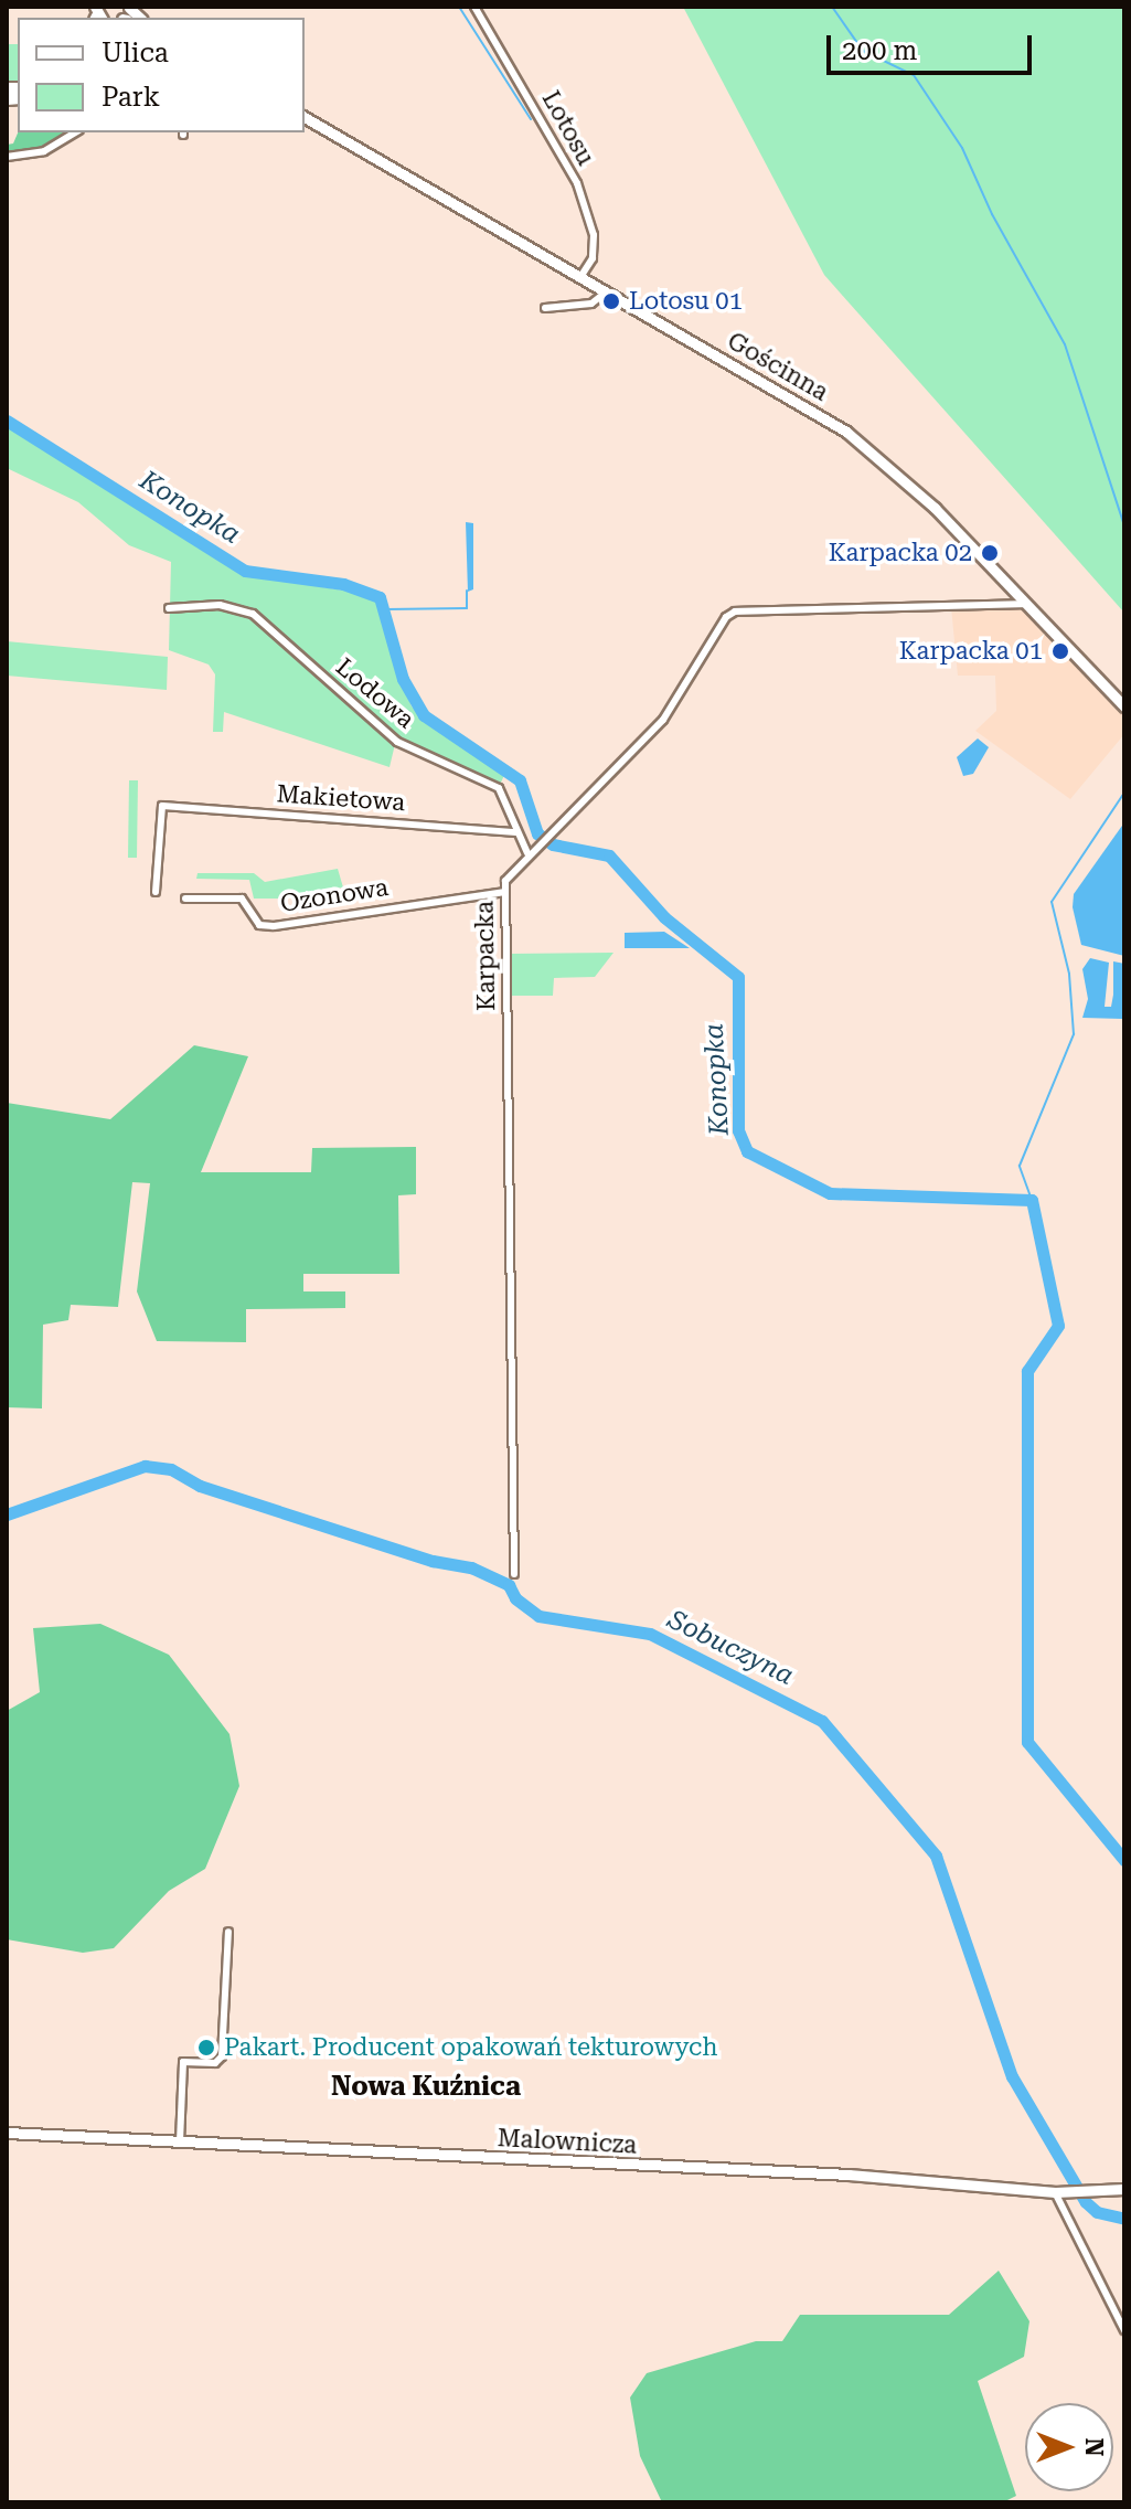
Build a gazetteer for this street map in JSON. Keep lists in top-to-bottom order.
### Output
{
  "streets": {
    "street": [
      "Lotosu",
      "Gościnna",
      "Lodowa",
      "Makietowa",
      "Ozonowa",
      "Karpacka",
      "Malownicza"
    ]
  },
  "crossings": [
    ["Lotosu", "Gościnna"],
    ["Gościnna", "Karpacka"],
    ["Lodowa", "Makietowa"],
    ["Lodowa", "Karpacka"],
    ["Ozonowa", "Karpacka"]
  ],
  "districts": ["Nowa Kuźnica"],
  "water": ["Konopka", "Sobuczyna"],
  "places": [
    "Lotosu 01",
    "Karpacka 02",
    "Karpacka 01",
    "Pakart. Producent opakowań tekturowych"
  ],
  "legend": ["Ulica", "Park"],
  "scale_bar": "200 m",
  "north": "right"
}
